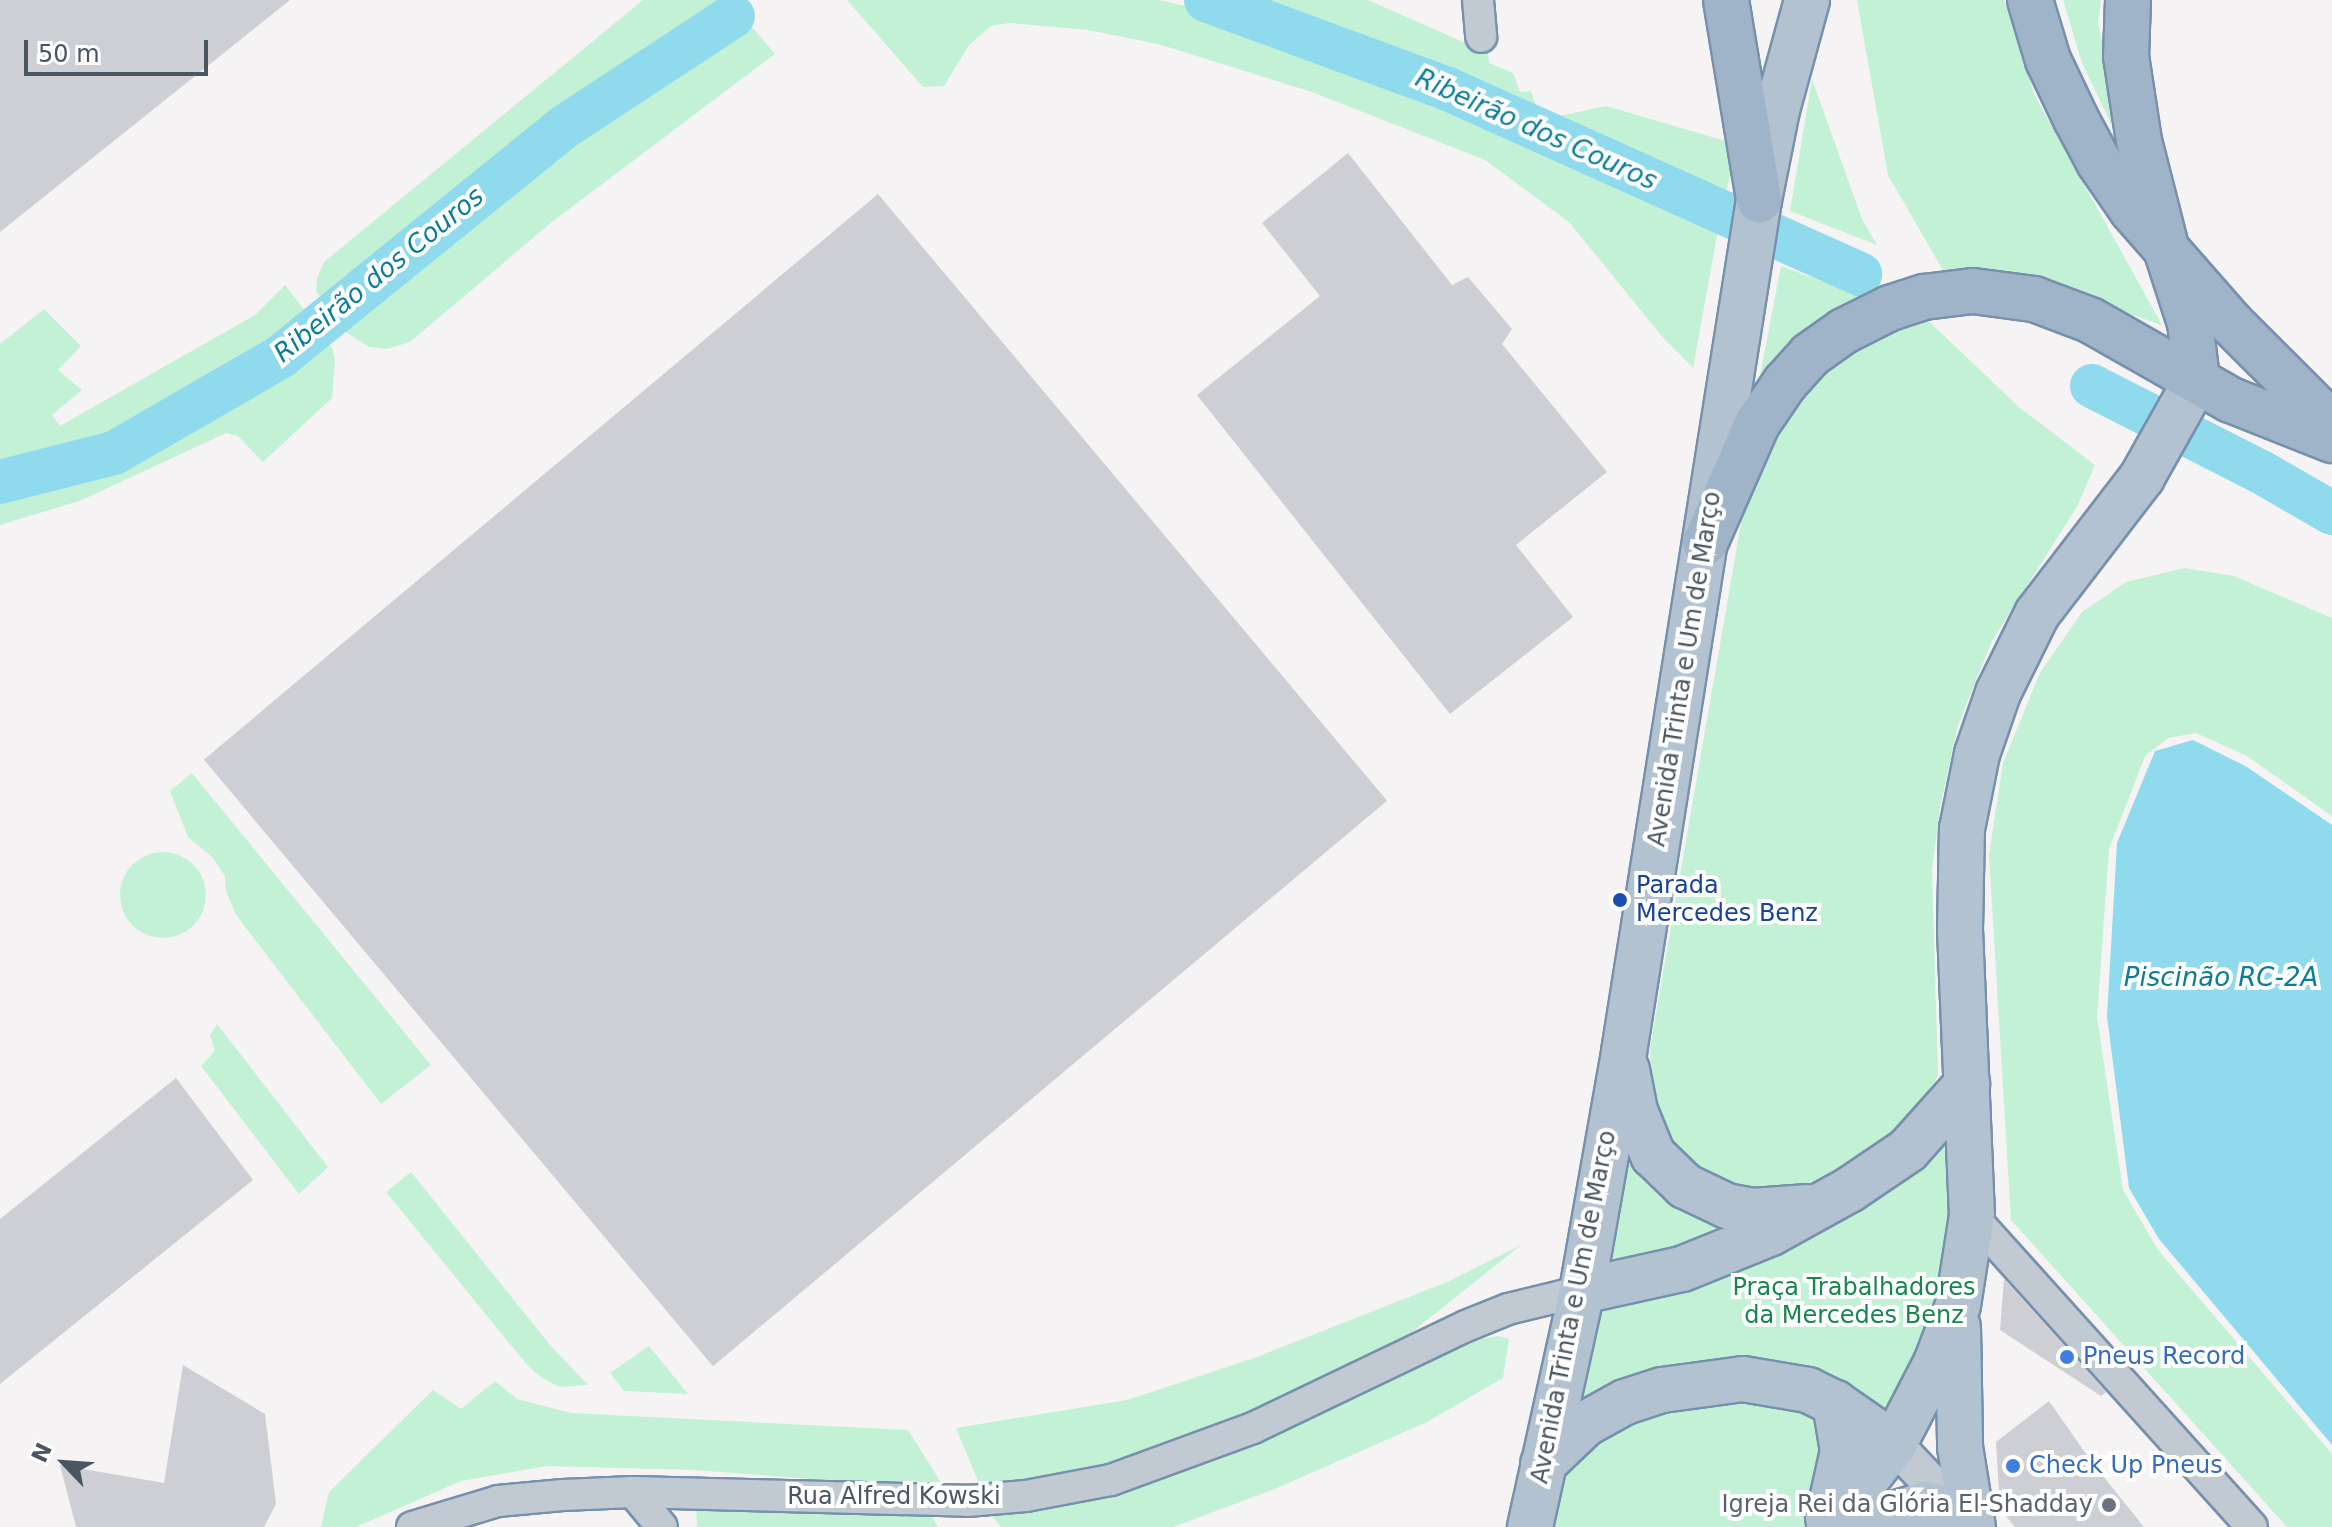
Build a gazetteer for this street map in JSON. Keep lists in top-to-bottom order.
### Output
{
  "streets": {
    "main road": ["Avenida Trinta e Um de Março"],
    "street": ["Rua Alfred Kowski"]
  },
  "crossings": [
    ["Avenida Trinta e Um de Março", "Rua Alfred Kowski"]
  ],
  "water": ["Ribeirão dos Couros", "Piscinão RC-2A"],
  "parks": ["Praça Trabalhadores da Mercedes Benz"],
  "places": [
    "Parada Mercedes Benz",
    "Pneus Record",
    "Check Up Pneus",
    "Igreja Rei da Glória El-Shadday"
  ],
  "scale_bar": "50 m",
  "north": "top left"
}
